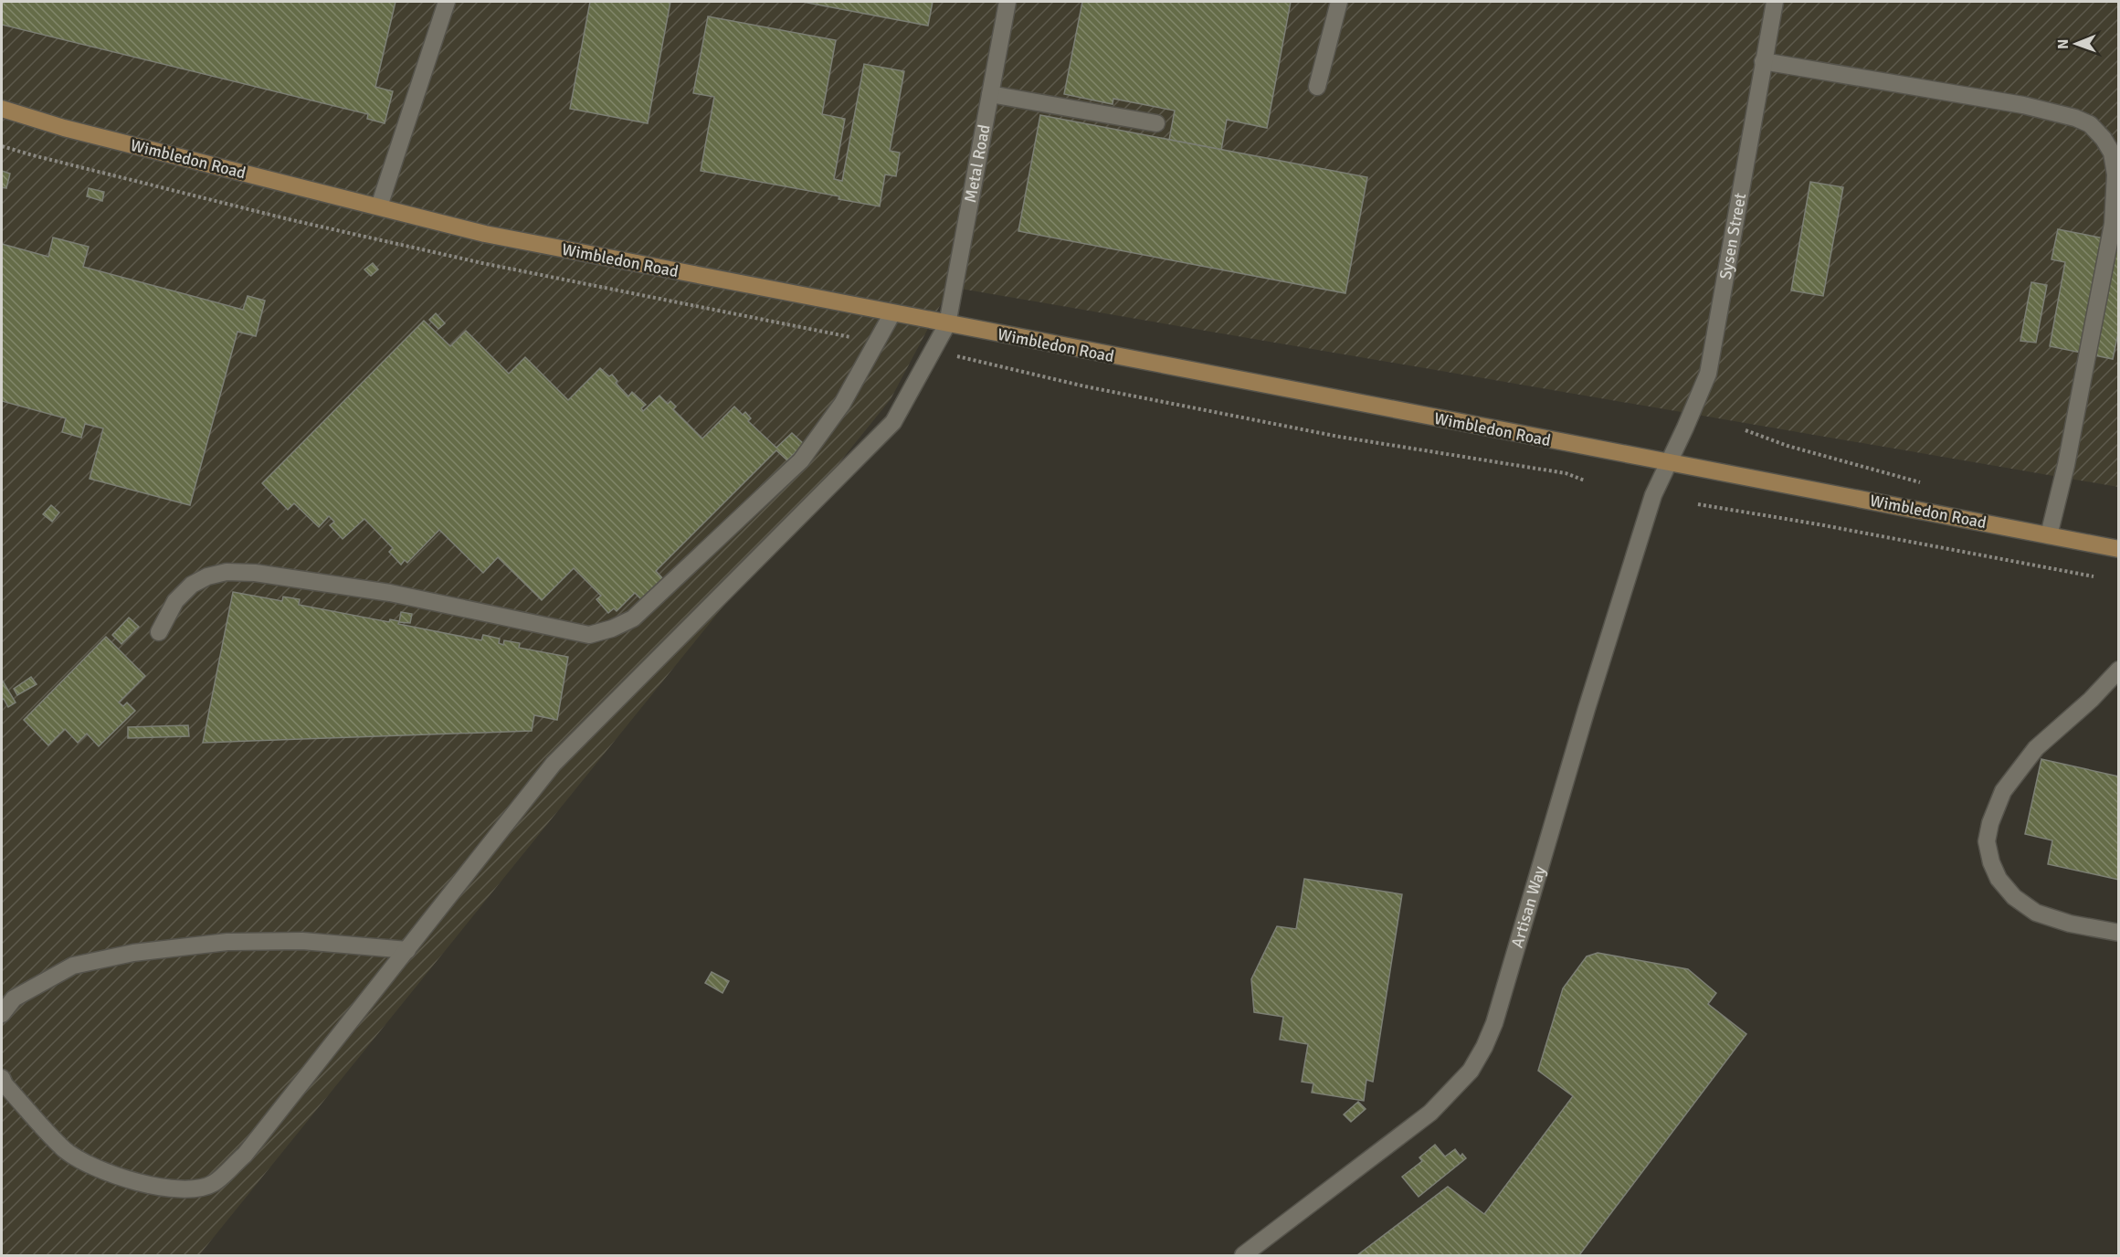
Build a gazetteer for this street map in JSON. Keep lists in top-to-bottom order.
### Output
{
  "streets": {
    "main road": ["Wimbledon Road"],
    "street": ["Metal Road", "Sysen Street", "Artisan Way"]
  },
  "crossings": [
    ["Wimbledon Road", "Metal Road"],
    ["Wimbledon Road", "Sysen Street"],
    ["Wimbledon Road", "Artisan Way"],
    ["Sysen Street", "Artisan Way"]
  ],
  "north": "left"
}
